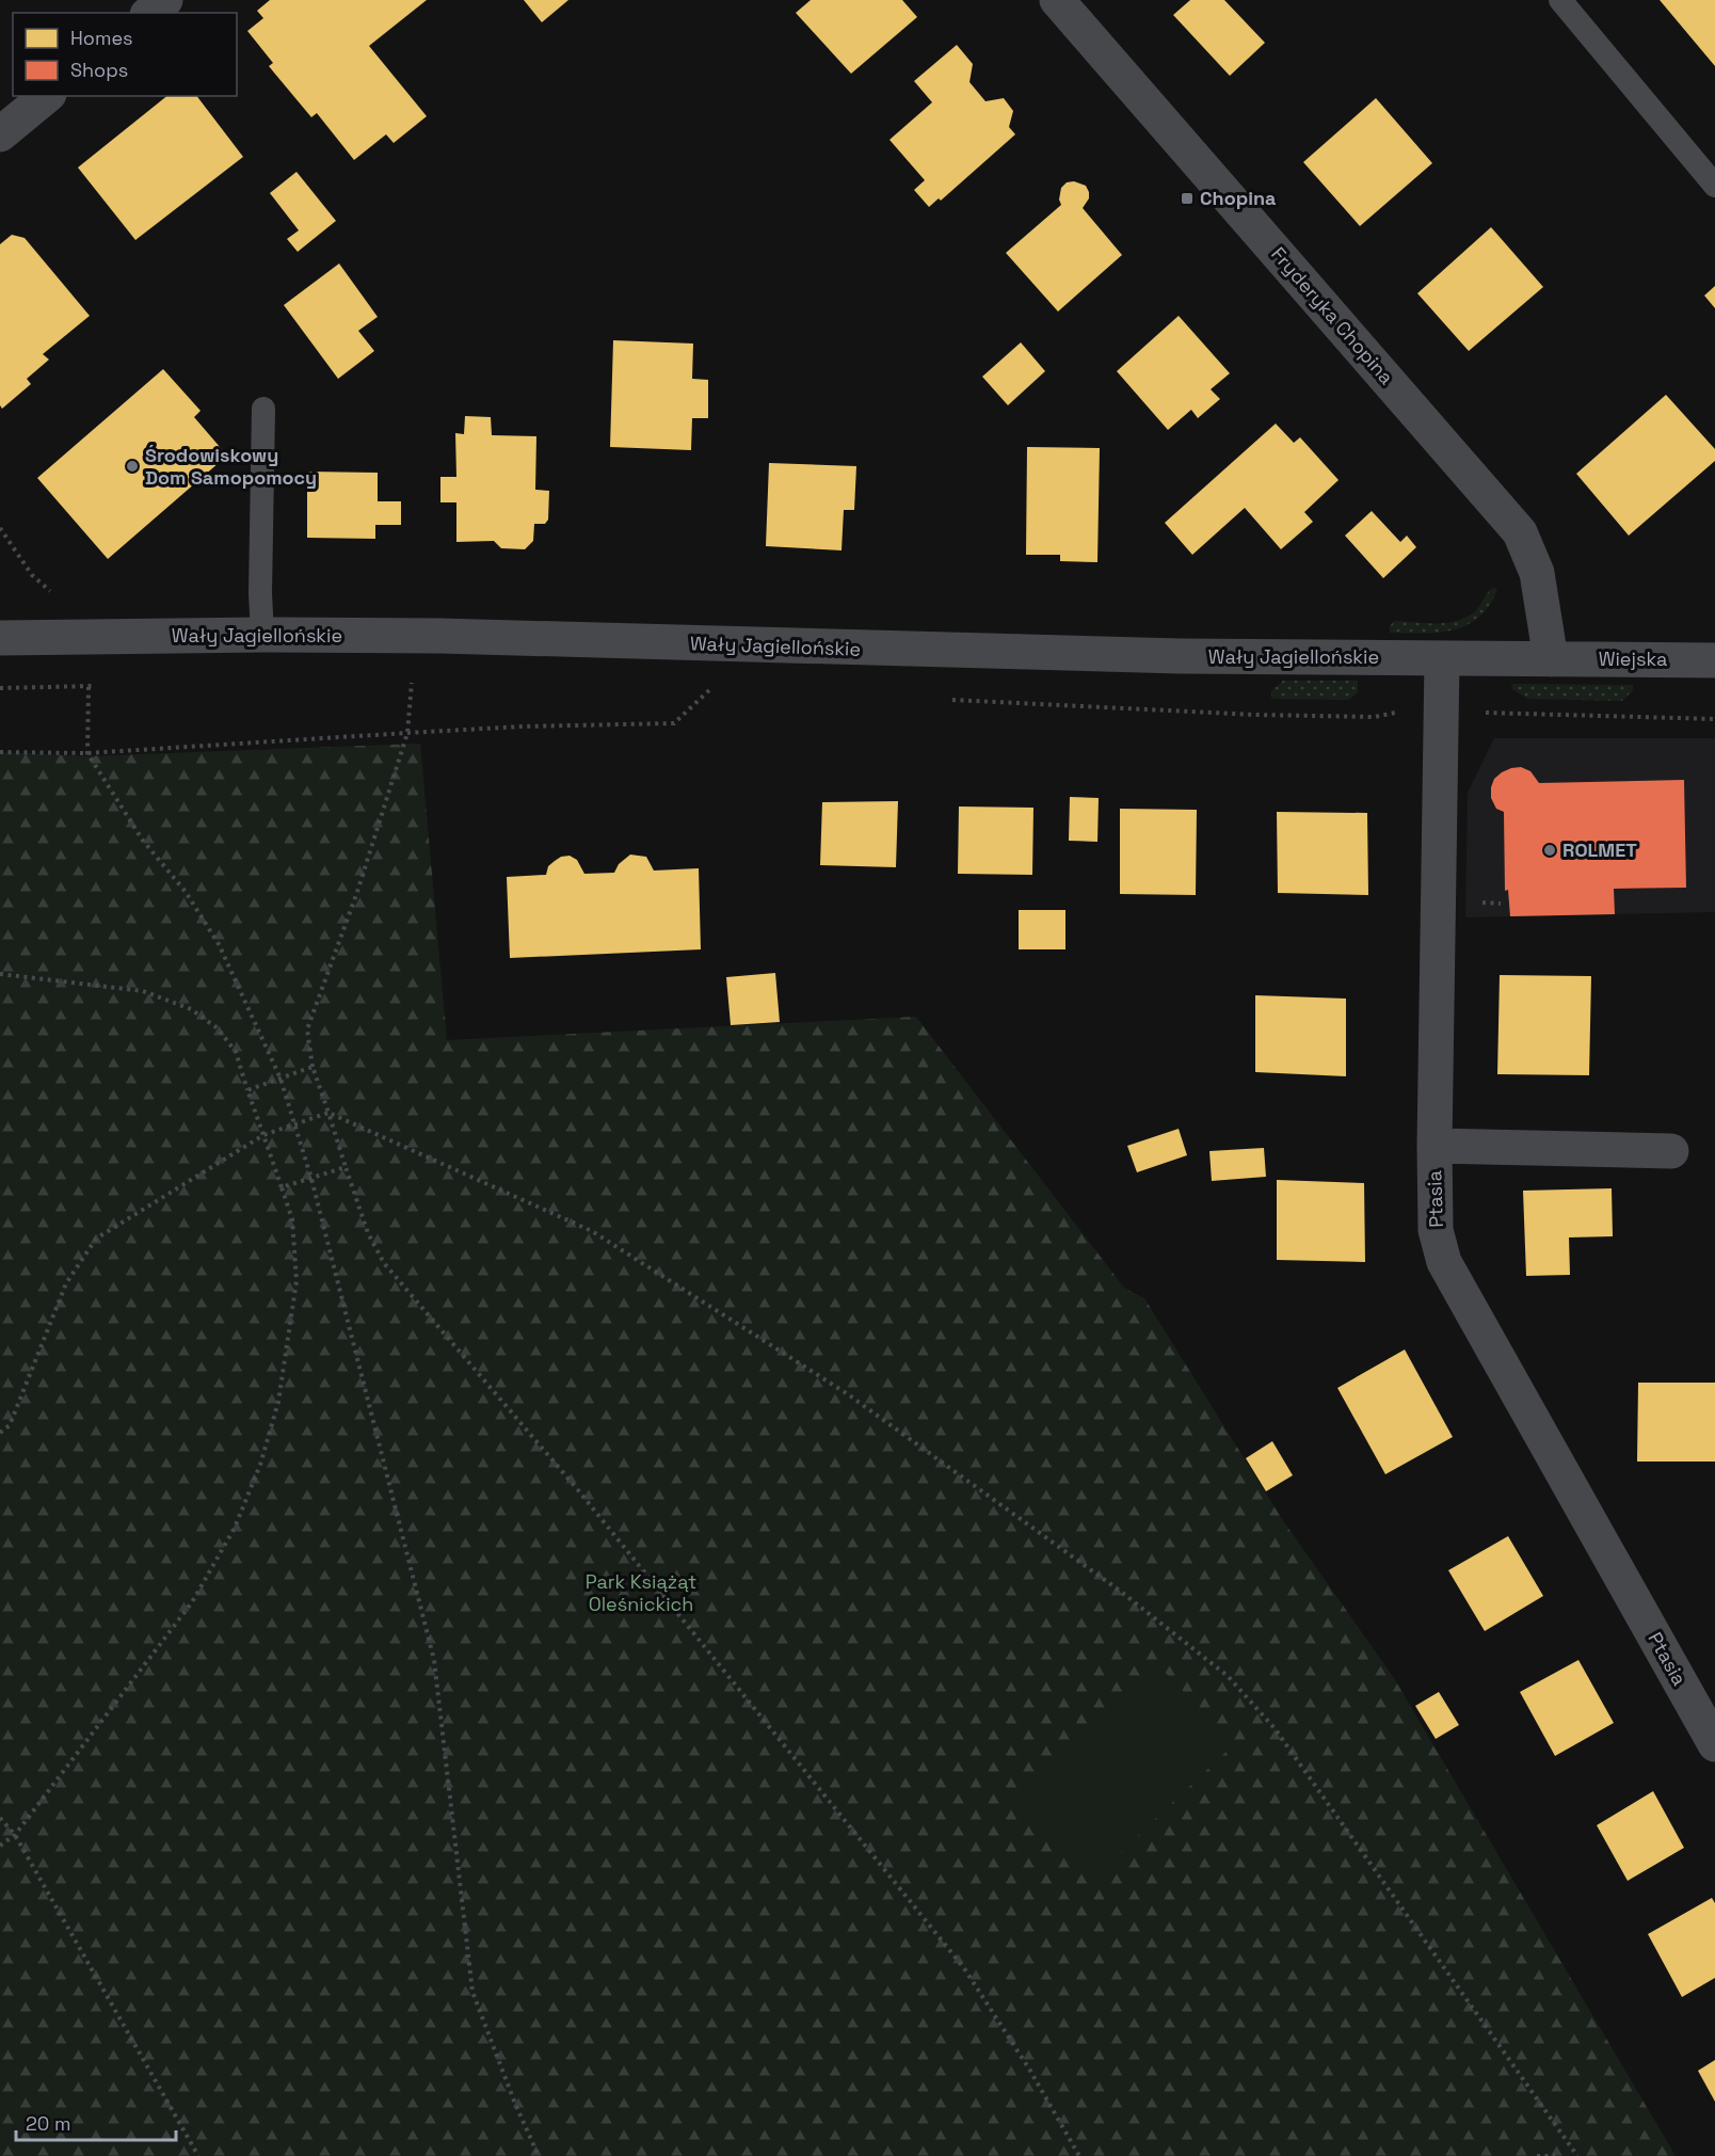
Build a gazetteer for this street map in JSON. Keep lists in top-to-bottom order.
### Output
{
  "streets": {
    "street": [
      "Fryderyka Chopina",
      "Wały Jagiellońskie",
      "Wiejska",
      "Ptasia"
    ]
  },
  "crossings": [
    ["Fryderyka Chopina", "Wały Jagiellońskie"],
    ["Fryderyka Chopina", "Wiejska"],
    ["Wały Jagiellońskie", "Wiejska"],
    ["Wały Jagiellońskie", "Ptasia"]
  ],
  "parks": ["Park Książąt Oleśnickich"],
  "places": {
    "transit": ["Chopina"],
    "other": ["Środowiskowy Dom Samopomocy", "ROLMET"]
  },
  "legend": ["Homes", "Shops"],
  "scale_bar": "20 m"
}
